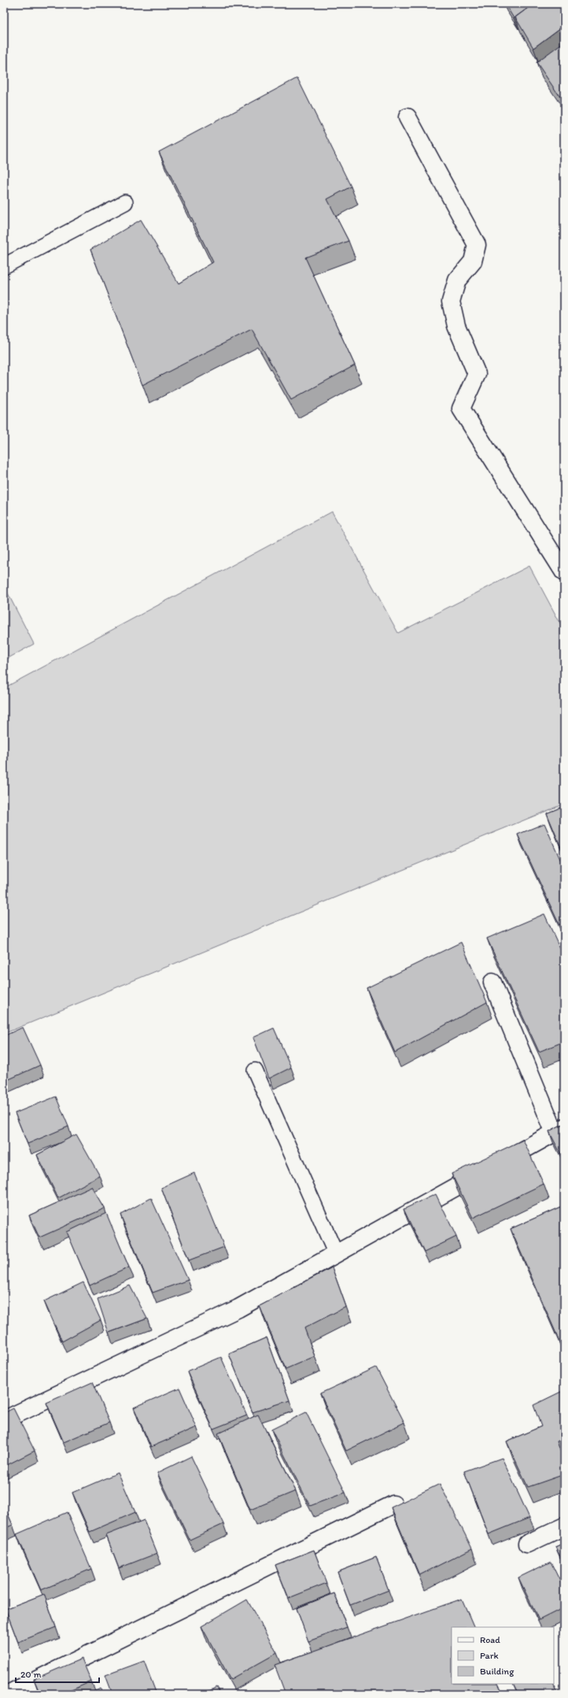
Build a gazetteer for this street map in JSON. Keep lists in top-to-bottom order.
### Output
{
  "legend": ["Road", "Park", "Building"],
  "scale_bar": "20 m"
}
